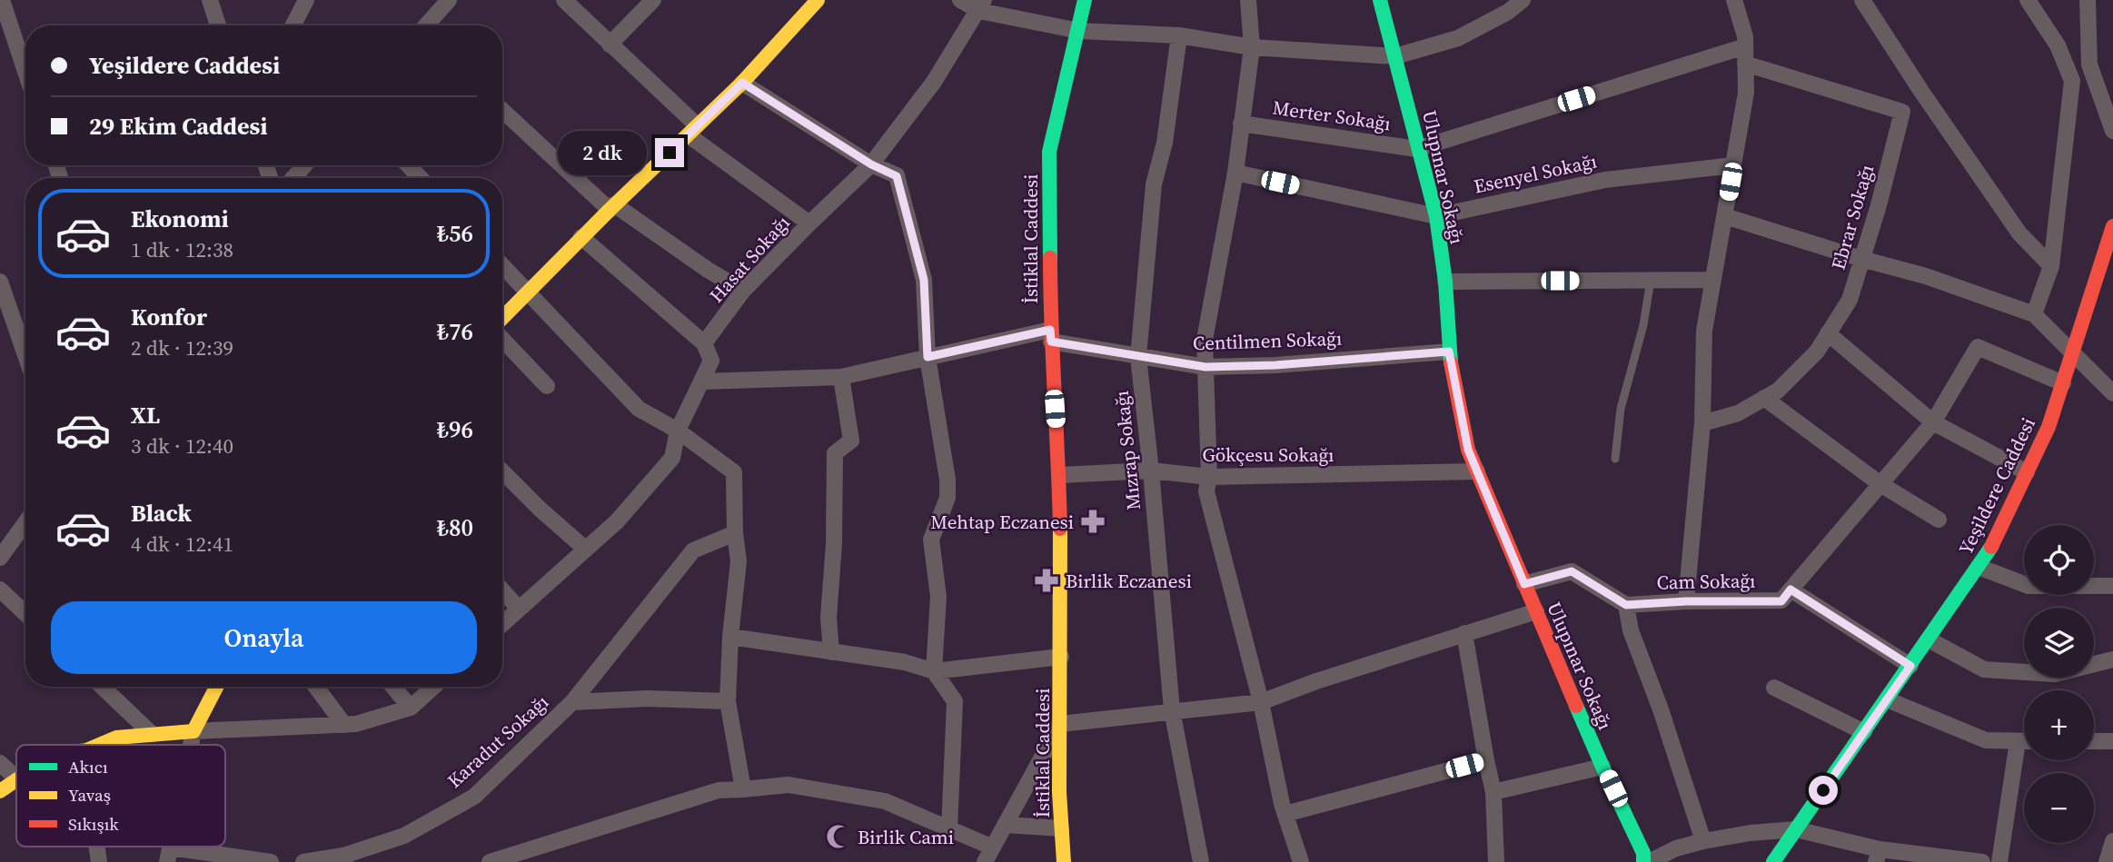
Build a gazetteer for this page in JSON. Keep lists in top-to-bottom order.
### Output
{
  "streets": {
    "street": [
      "Merter Sokağı",
      "Esenyel Sokağı",
      "Ulupınar Sokağı",
      "Ebrar Sokağı",
      "İstiklal Caddesi",
      "Hasat Sokağı",
      "Centilmen Sokağı",
      "Mızrap Sokağı",
      "Gökçesu Sokağı",
      "Yeşildere Caddesi",
      "Cam Sokağı",
      "Karadut Sokağı"
    ]
  },
  "crossings": [
    ["Merter Sokağı", "Ulupınar Sokağı"],
    ["Esenyel Sokağı", "Ulupınar Sokağı"],
    ["Ulupınar Sokağı", "Centilmen Sokağı"],
    ["Ulupınar Sokağı", "Gökçesu Sokağı"],
    ["İstiklal Caddesi", "Centilmen Sokağı"],
    ["İstiklal Caddesi", "Gökçesu Sokağı"],
    ["Centilmen Sokağı", "Mızrap Sokağı"],
    ["Mızrap Sokağı", "Gökçesu Sokağı"]
  ],
  "places": {
    "pharmacy": ["Mehtap Eczanesi", "Birlik Eczanesi"],
    "mosque": ["Birlik Cami"]
  },
  "legend": ["Akıcı", "Yavaş", "Sıkışık"],
  "page": {
    "banner": ["Yeşildere Caddesi", "29 Ekim Caddesi"],
    "bubble": "2 dk",
    "list": [
      {
        "name": "Ekonomi",
        "note": "1 dk · 12:38",
        "value": "₺56"
      },
      {
        "name": "Konfor",
        "note": "2 dk · 12:39",
        "value": "₺76"
      },
      {
        "name": "XL",
        "note": "3 dk · 12:40",
        "value": "₺96"
      },
      {
        "name": "Black",
        "note": "4 dk · 12:41",
        "value": "₺80"
      }
    ],
    "map_buttons": ["+", "−"],
    "buttons": "Onayla"
  }
}
